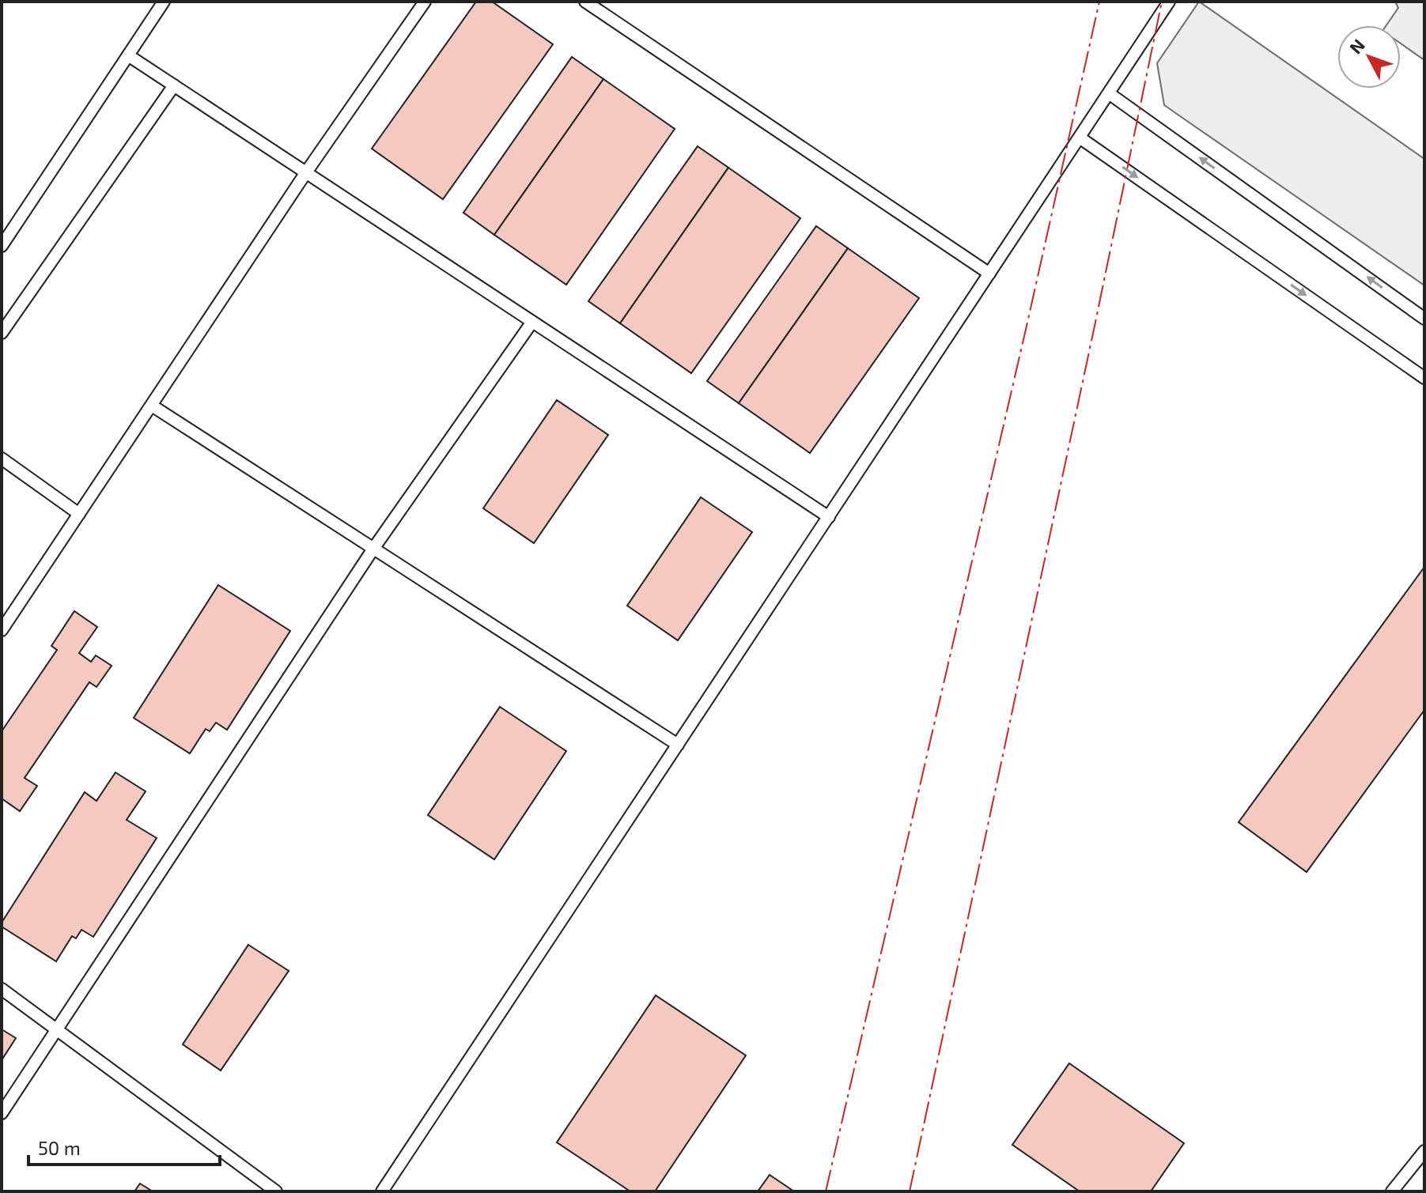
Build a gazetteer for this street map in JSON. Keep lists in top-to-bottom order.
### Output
{
  "scale_bar": "50 m",
  "north": "top left"
}
